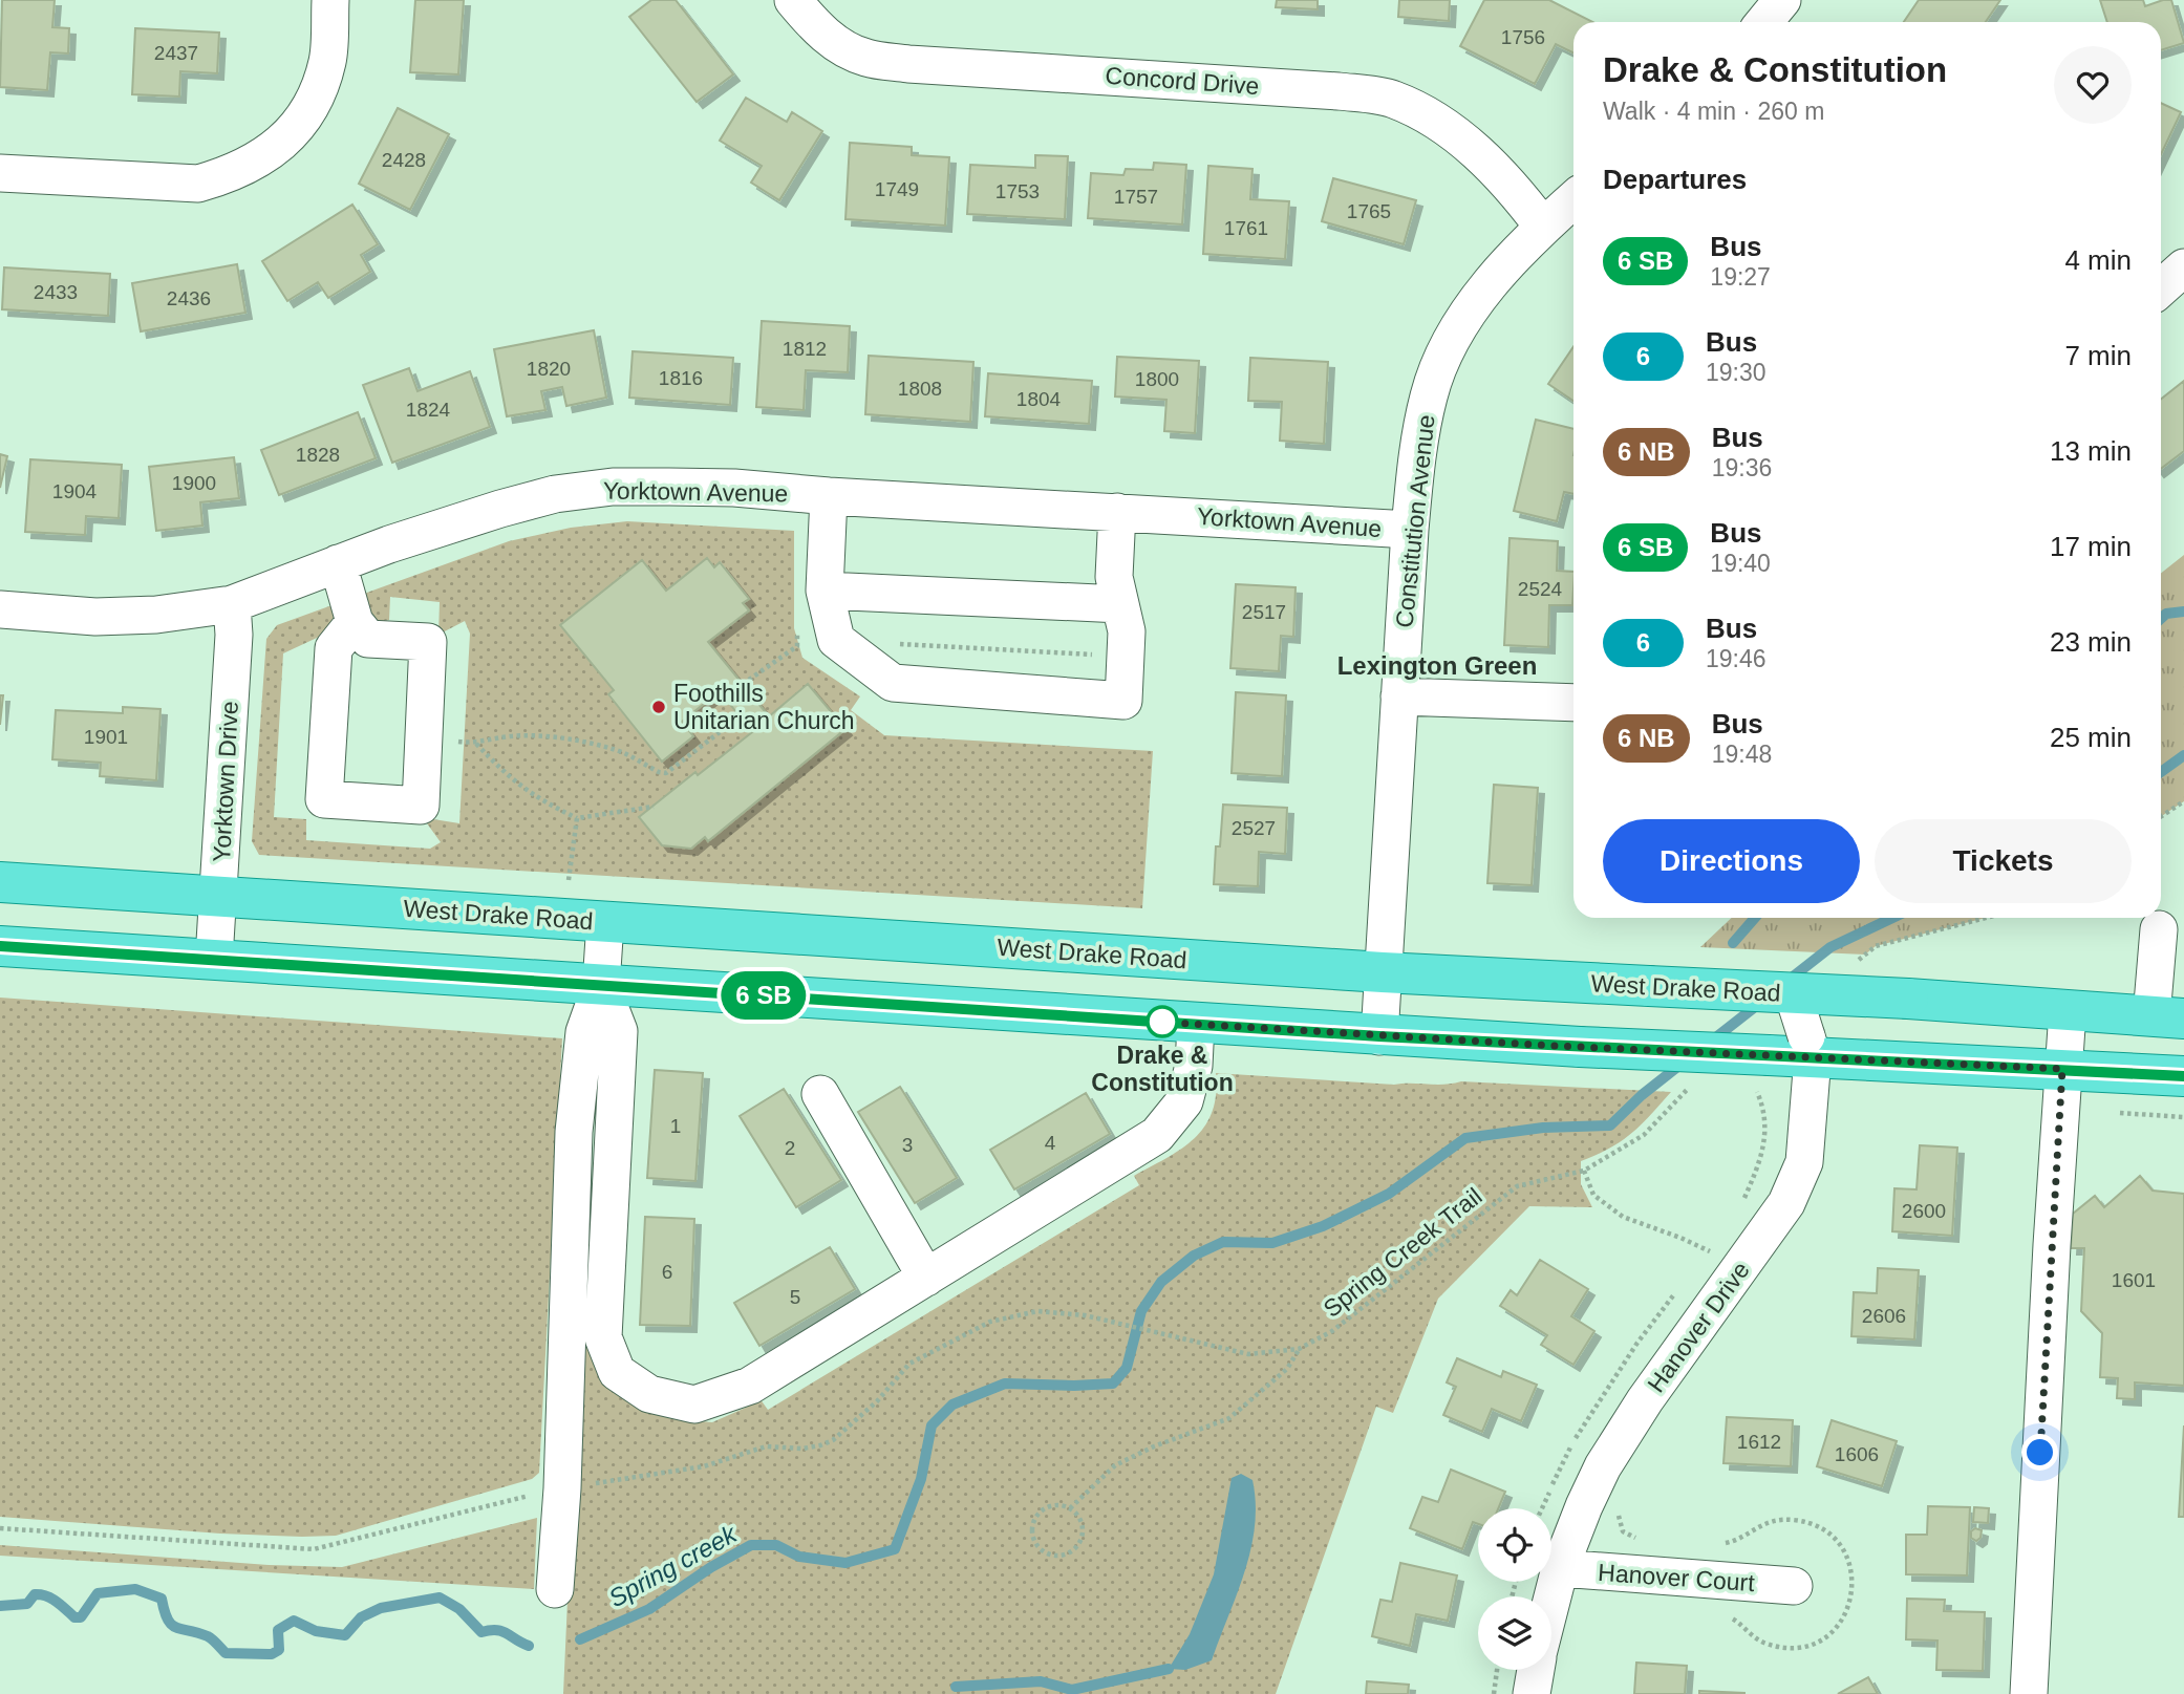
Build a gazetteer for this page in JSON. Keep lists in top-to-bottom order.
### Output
{
  "streets": {
    "main road": ["West Drake Road"],
    "street": [
      "Concord Drive",
      "Yorktown Avenue",
      "Constitution Avenue",
      "Yorktown Drive",
      "Hanover Drive",
      "Hanover Court"
    ],
    "path": ["Spring Creek Trail"]
  },
  "crossings": [
    ["Concord Drive", "Constitution Avenue"],
    ["Yorktown Avenue", "Constitution Avenue"],
    ["Yorktown Avenue", "Yorktown Drive"],
    ["Constitution Avenue", "West Drake Road"],
    ["Yorktown Drive", "West Drake Road"],
    ["West Drake Road", "Hanover Drive"],
    ["Hanover Drive", "Hanover Court"]
  ],
  "districts": ["Lexington Green"],
  "water": ["Spring creek"],
  "places": ["Foothills Unitarian Church", "Drake & Constitution"],
  "house_numbers": [
    "1756",
    "2437",
    "2428",
    "1749",
    "1753",
    "1757",
    "1765",
    "1761",
    "2433",
    "2436",
    "1812",
    "1820",
    "1816",
    "1800",
    "1808",
    "1804",
    "1824",
    "1828",
    "1900",
    "1904",
    "2524",
    "2517",
    "1901",
    "2527",
    "1",
    "4",
    "3",
    "2",
    "2600",
    "6",
    "1601",
    "5",
    "2606",
    "1612",
    "1606"
  ],
  "page": {
    "on_map": "6 SB",
    "heading": [
      ["Drake & Constitution", "Walk · 4 min · 260 m"],
      "Departures"
    ],
    "list": [
      {
        "mark": "6 SB",
        "name": "Bus",
        "note": "19:27",
        "value": "4 min"
      },
      {
        "mark": "6",
        "name": "Bus",
        "note": "19:30",
        "value": "7 min"
      },
      {
        "mark": "6 NB",
        "name": "Bus",
        "note": "19:36",
        "value": "13 min"
      },
      {
        "mark": "6 SB",
        "name": "Bus",
        "note": "19:40",
        "value": "17 min"
      },
      {
        "mark": "6",
        "name": "Bus",
        "note": "19:46",
        "value": "23 min"
      },
      {
        "mark": "6 NB",
        "name": "Bus",
        "note": "19:48",
        "value": "25 min"
      }
    ],
    "buttons": ["Directions", "Tickets"]
  }
}
